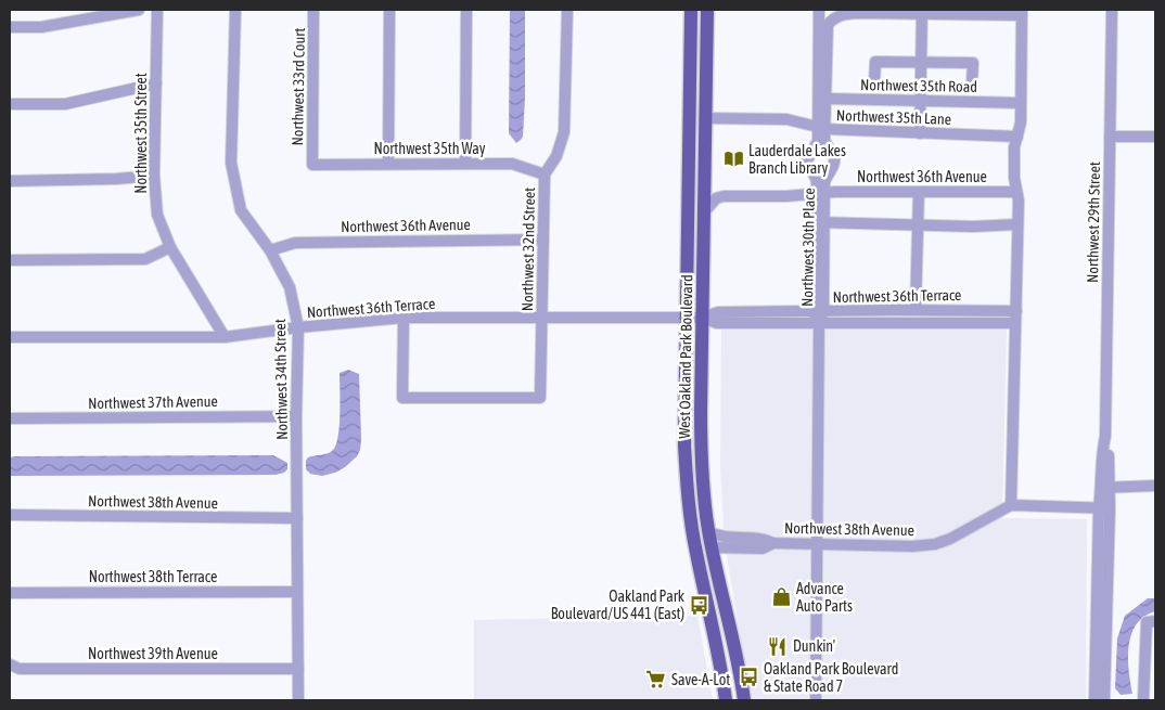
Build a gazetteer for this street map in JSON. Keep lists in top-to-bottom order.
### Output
{
  "streets": {
    "main road": ["West Oakland Park Boulevard"],
    "street": [
      "Northwest 35th Road",
      "Northwest 33rd Court",
      "Northwest 35th Lane",
      "Northwest 35th Street",
      "Northwest 35th Way",
      "Northwest 36th Avenue",
      "Northwest 29th Street",
      "Northwest 30th Place",
      "Northwest 32nd Street",
      "Northwest 36th Terrace",
      "Northwest 34th Street",
      "Northwest 37th Avenue",
      "Northwest 38th Avenue",
      "Northwest 38th Terrace",
      "Northwest 39th Avenue"
    ]
  },
  "crossings": [
    ["Northwest 35th Road", "Northwest 30th Place"],
    ["Northwest 33rd Court", "Northwest 35th Way"],
    ["Northwest 35th Lane", "Northwest 30th Place"],
    ["Northwest 35th Lane", "West Oakland Park Boulevard"],
    ["Northwest 35th Street", "Northwest 36th Terrace"],
    ["Northwest 35th Way", "Northwest 32nd Street"],
    ["Northwest 36th Avenue", "Northwest 30th Place"],
    ["Northwest 36th Avenue", "Northwest 32nd Street"],
    ["Northwest 36th Avenue", "West Oakland Park Boulevard"],
    ["Northwest 36th Avenue", "Northwest 34th Street"],
    ["Northwest 30th Place", "Northwest 36th Terrace"],
    ["Northwest 30th Place", "Northwest 38th Avenue"],
    ["Northwest 32nd Street", "Northwest 36th Terrace"],
    ["Northwest 36th Terrace", "West Oakland Park Boulevard"],
    ["Northwest 36th Terrace", "Northwest 34th Street"],
    ["West Oakland Park Boulevard", "Northwest 38th Avenue"],
    ["Northwest 34th Street", "Northwest 37th Avenue"],
    ["Northwest 34th Street", "Northwest 38th Avenue"],
    ["Northwest 34th Street", "Northwest 38th Terrace"],
    ["Northwest 34th Street", "Northwest 39th Avenue"]
  ],
  "places": {
    "library": ["Lauderdale Lakes Branch Library"],
    "shop": ["Advance Auto Parts"],
    "bus stop": ["Oakland Park Boulevard/US 441 (East)", "Oakland Park Boulevard & State Road 7"],
    "restaurant": ["Dunkin'"],
    "supermarket": ["Save-A-Lot"]
  }
}
